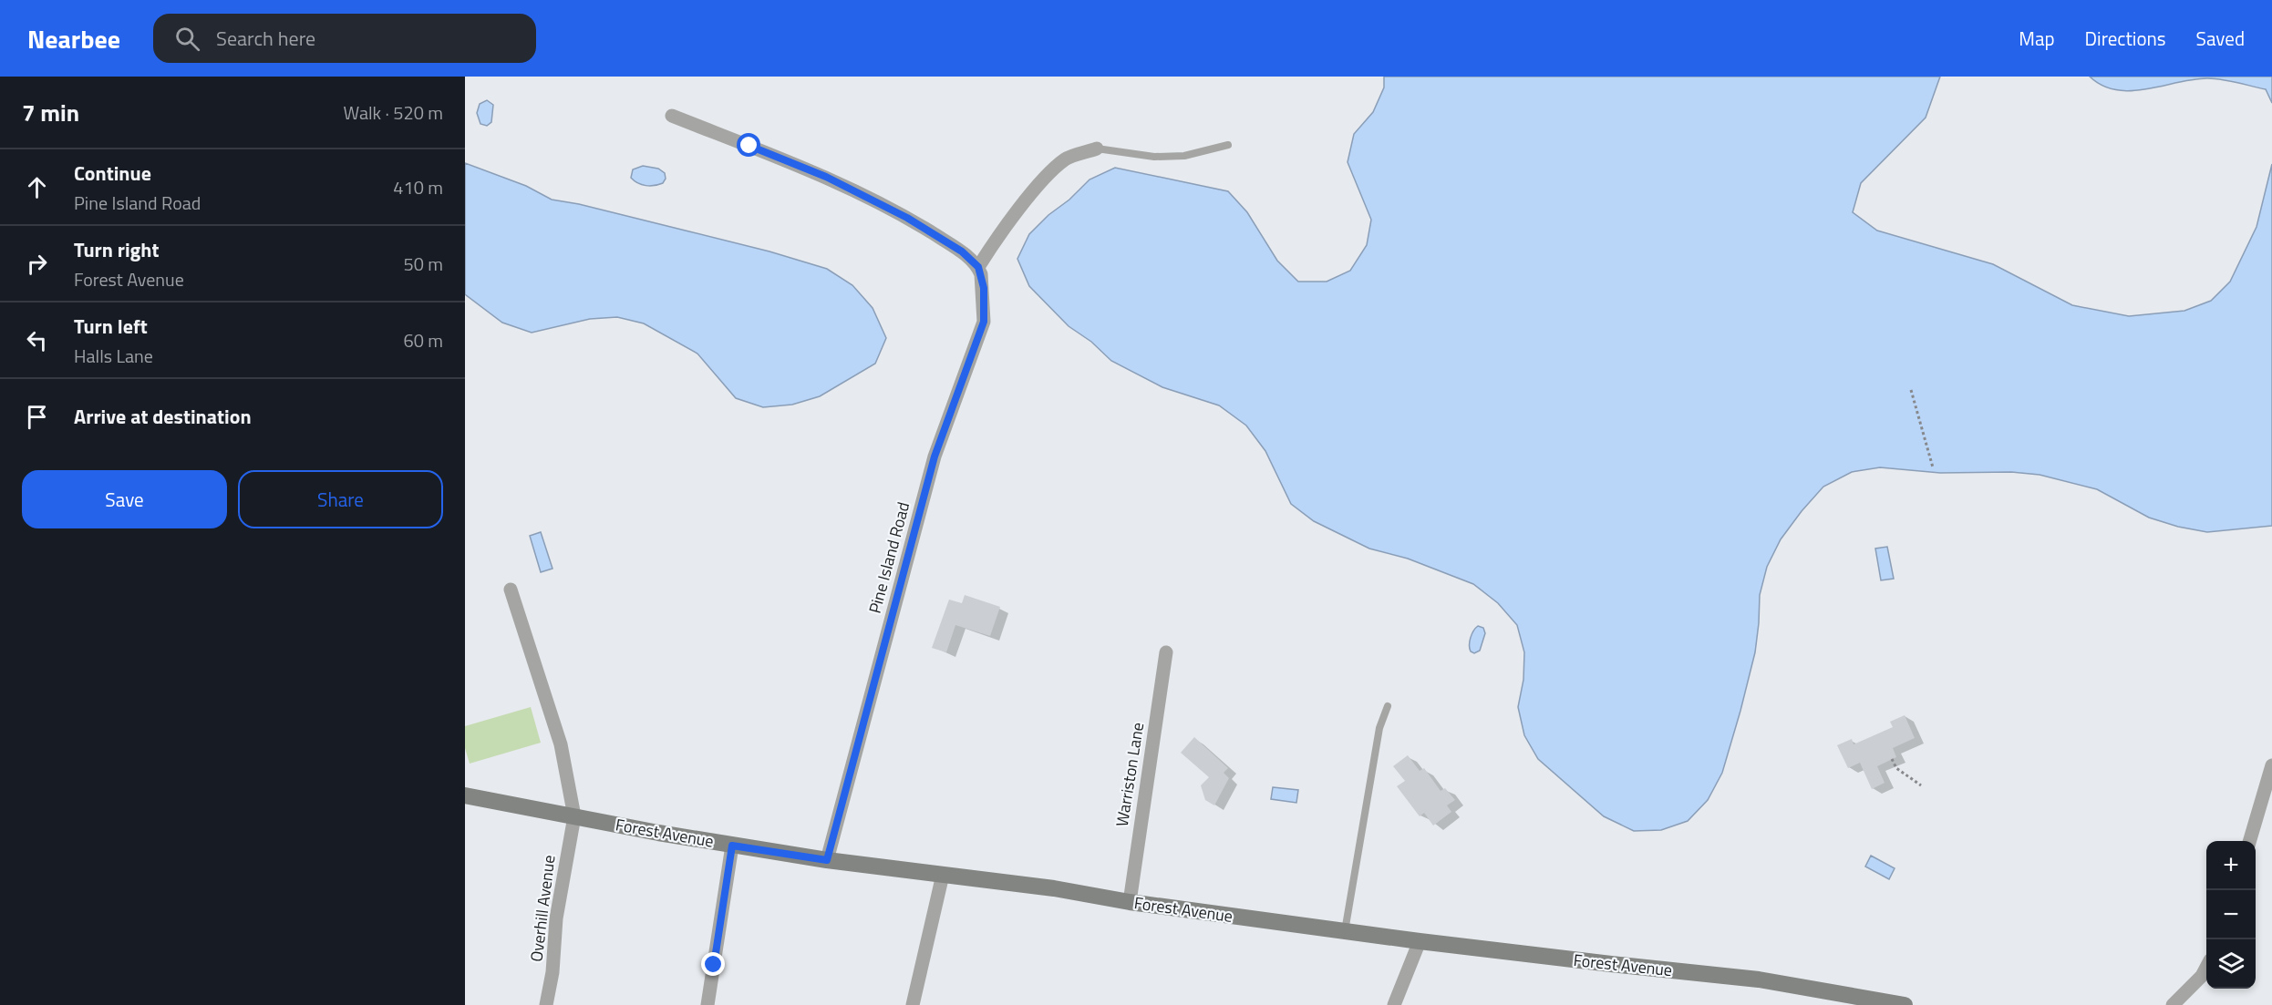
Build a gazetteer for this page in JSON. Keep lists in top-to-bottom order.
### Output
{
  "streets": {
    "street": [
      "Pine Island Road",
      "Warriston Lane",
      "Forest Avenue",
      "Overhill Avenue"
    ]
  },
  "crossings": [
    ["Pine Island Road", "Forest Avenue"],
    ["Warriston Lane", "Forest Avenue"],
    ["Forest Avenue", "Overhill Avenue"]
  ],
  "page": {
    "header": "Nearbee",
    "search": "Search here",
    "nav": ["Map", "Directions", "Saved"],
    "heading": ["7 min", "Walk · 520 m"],
    "list": [
      ["Continue", "Pine Island Road", "410 m"],
      ["Turn right", "Forest Avenue", "50 m"],
      ["Turn left", "Halls Lane", "60 m"],
      "Arrive at destination"
    ],
    "buttons": ["Save", "Share"],
    "map_buttons": ["+", "−"]
  }
}
